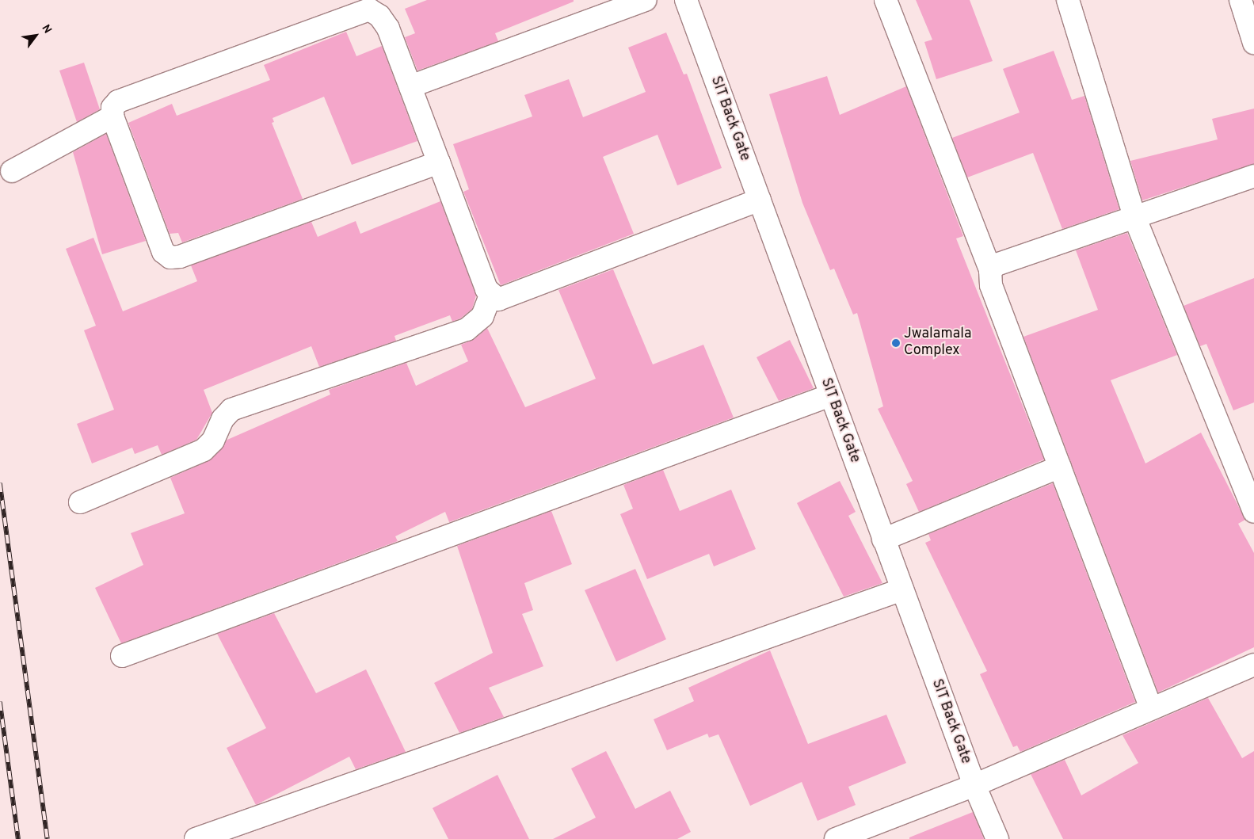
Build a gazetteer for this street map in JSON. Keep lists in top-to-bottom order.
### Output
{
  "streets": {
    "street": ["SIT Back Gate"]
  },
  "places": ["Jwalamala Complex"],
  "north": "top right"
}
